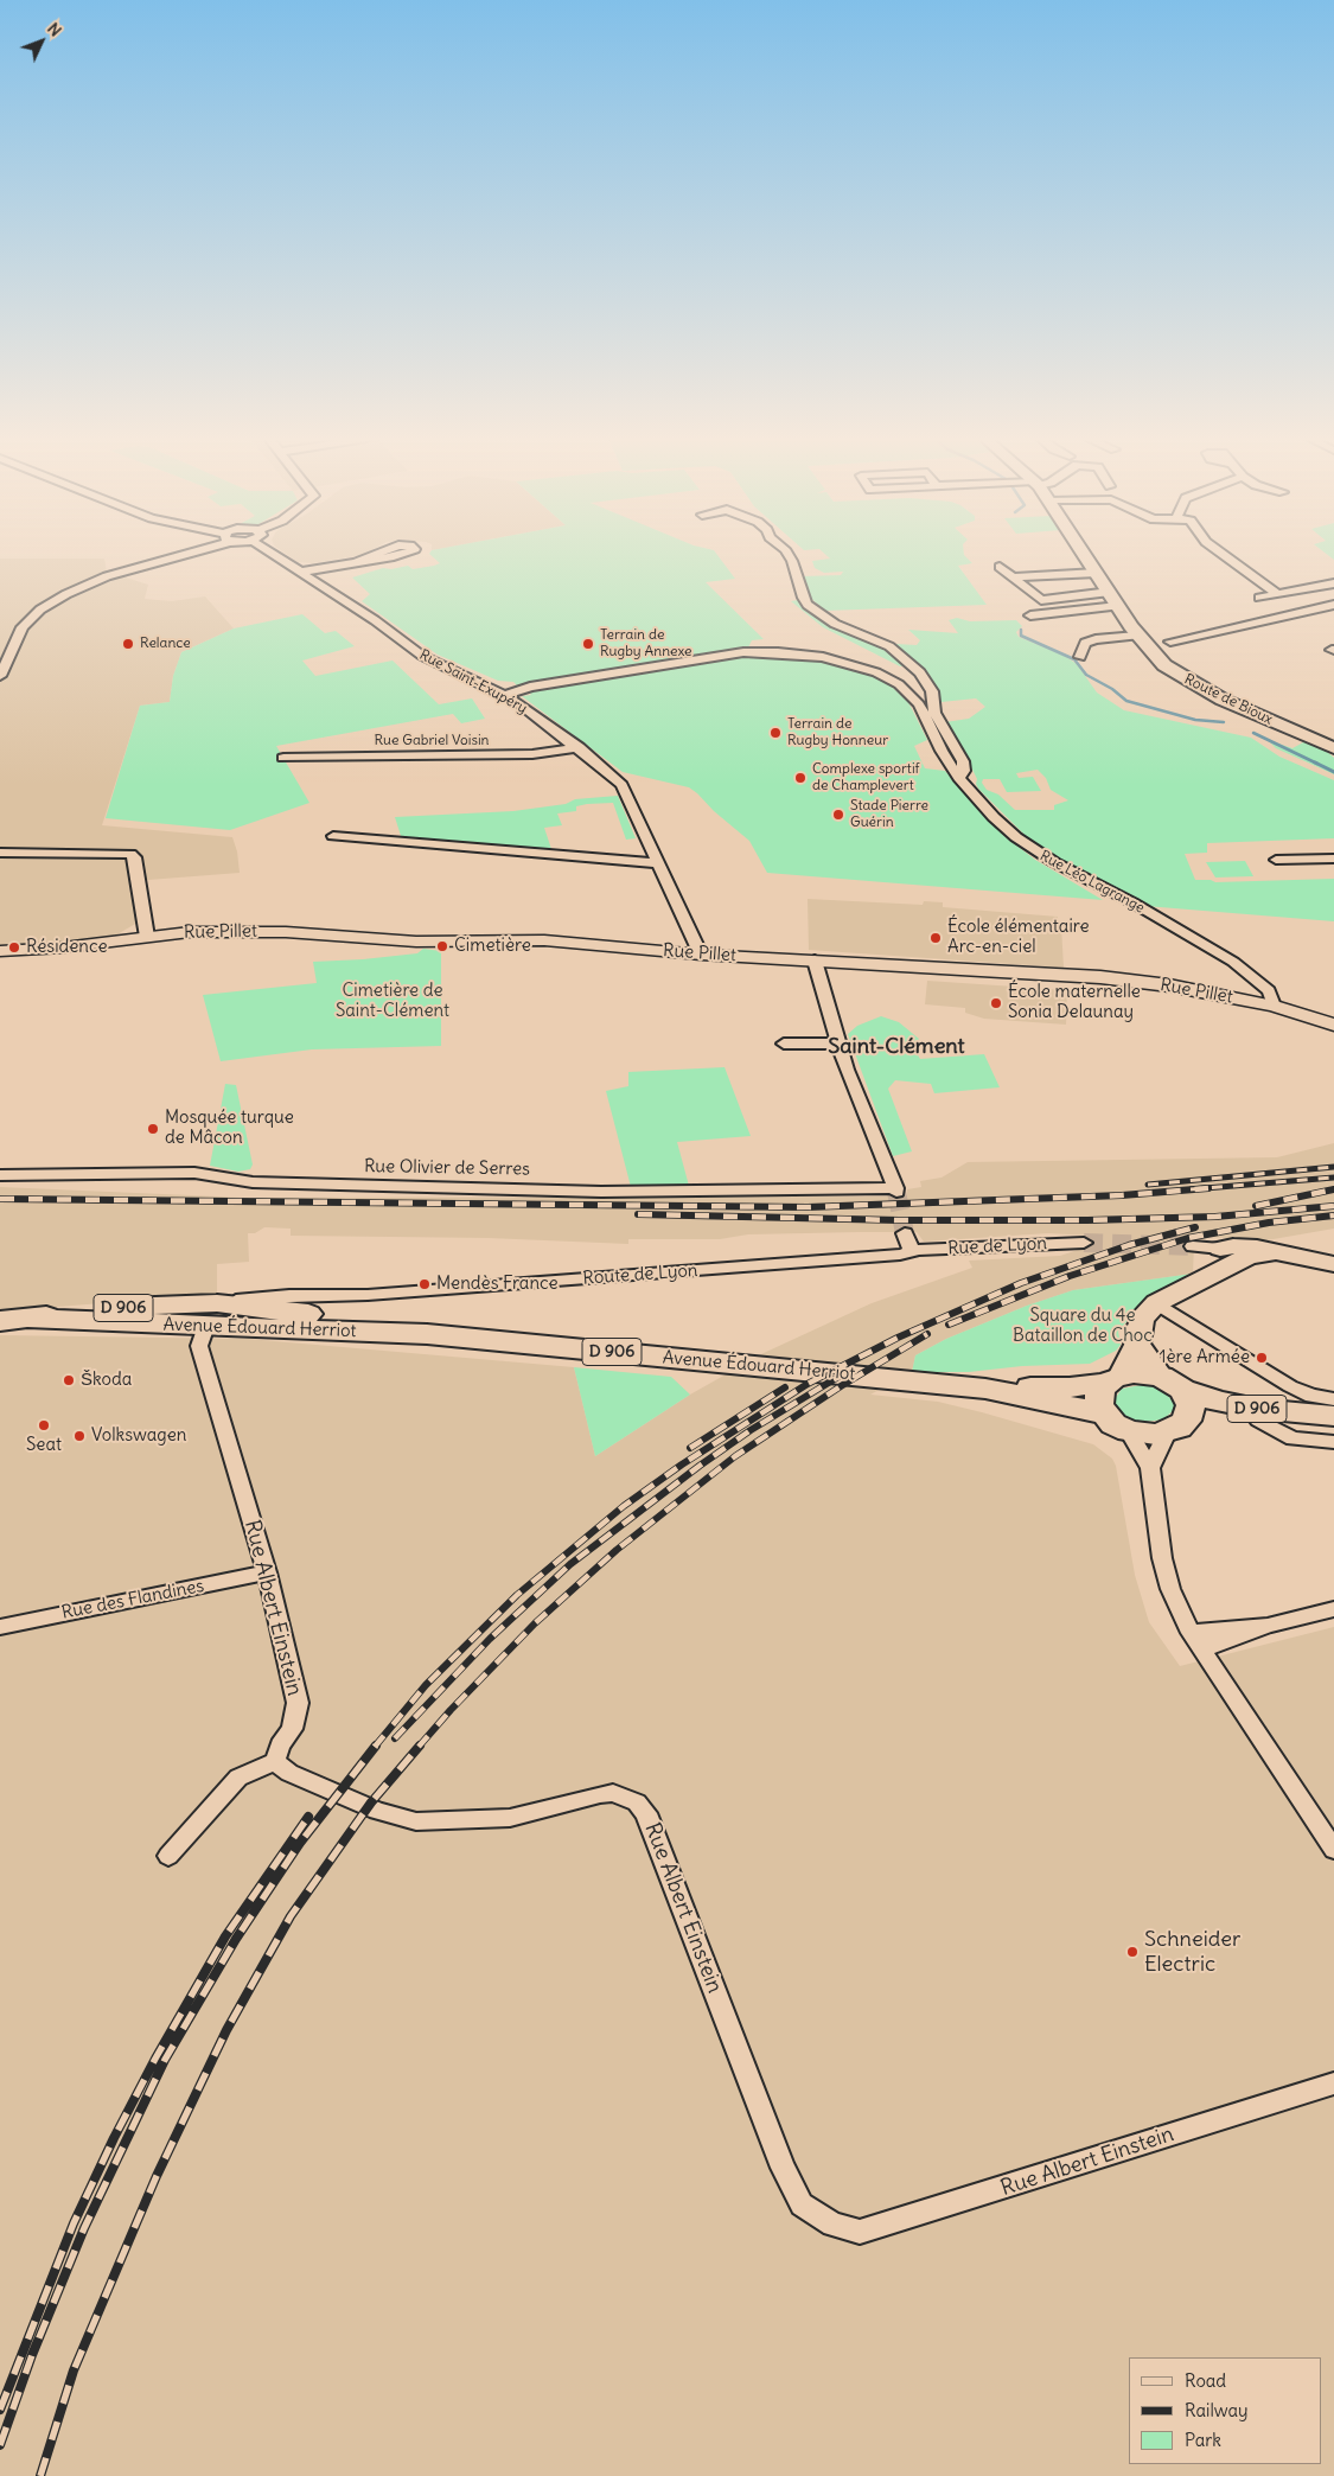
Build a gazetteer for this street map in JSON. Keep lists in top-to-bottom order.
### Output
{
  "streets": {
    "main road": ["Route de Bioux", "D 906", "Avenue Édouard Herriot"],
    "street": [
      "Rue Saint-Exupéry",
      "Rue Gabriel Voisin",
      "Rue Léo Lagrange",
      "Rue Pillet",
      "Rue Olivier de Serres",
      "Rue de Lyon",
      "Route de Lyon",
      "Rue des Flandines",
      "Rue Albert Einstein"
    ]
  },
  "crossings": [
    ["Rue Saint-Exupéry", "Rue Gabriel Voisin"],
    ["Rue Saint-Exupéry", "Rue Léo Lagrange"],
    ["Rue Saint-Exupéry", "Rue Pillet"],
    ["Rue Léo Lagrange", "Rue Pillet"],
    ["Rue de Lyon", "Route de Lyon"],
    ["Route de Lyon", "Avenue Édouard Herriot"],
    ["Route de Lyon", "Rue Albert Einstein"],
    ["D 906", "Avenue Édouard Herriot"],
    ["Avenue Édouard Herriot", "Rue Albert Einstein"],
    ["Rue des Flandines", "Rue Albert Einstein"]
  ],
  "districts": ["Saint-Clément"],
  "parks": ["Cimetière de Saint-Clément", "Square du 4e Bataillon de Choc"],
  "places": [
    "Relance",
    "Terrain de Rugby Annexe",
    "Terrain de Rugby Honneur",
    "Complexe sportif de Champlevert",
    "Stade Pierre Guérin",
    "École élémentaire Arc-en-ciel",
    "Cimetière",
    "Résidence",
    "École maternelle Sonia Delaunay",
    "Mosquée turque de Mâcon",
    "Mendès France",
    "1ère Armée",
    "Škoda",
    "Seat",
    "Volkswagen",
    "Schneider Electric"
  ],
  "legend": ["Road", "Railway", "Park"],
  "north": "top right"
}
